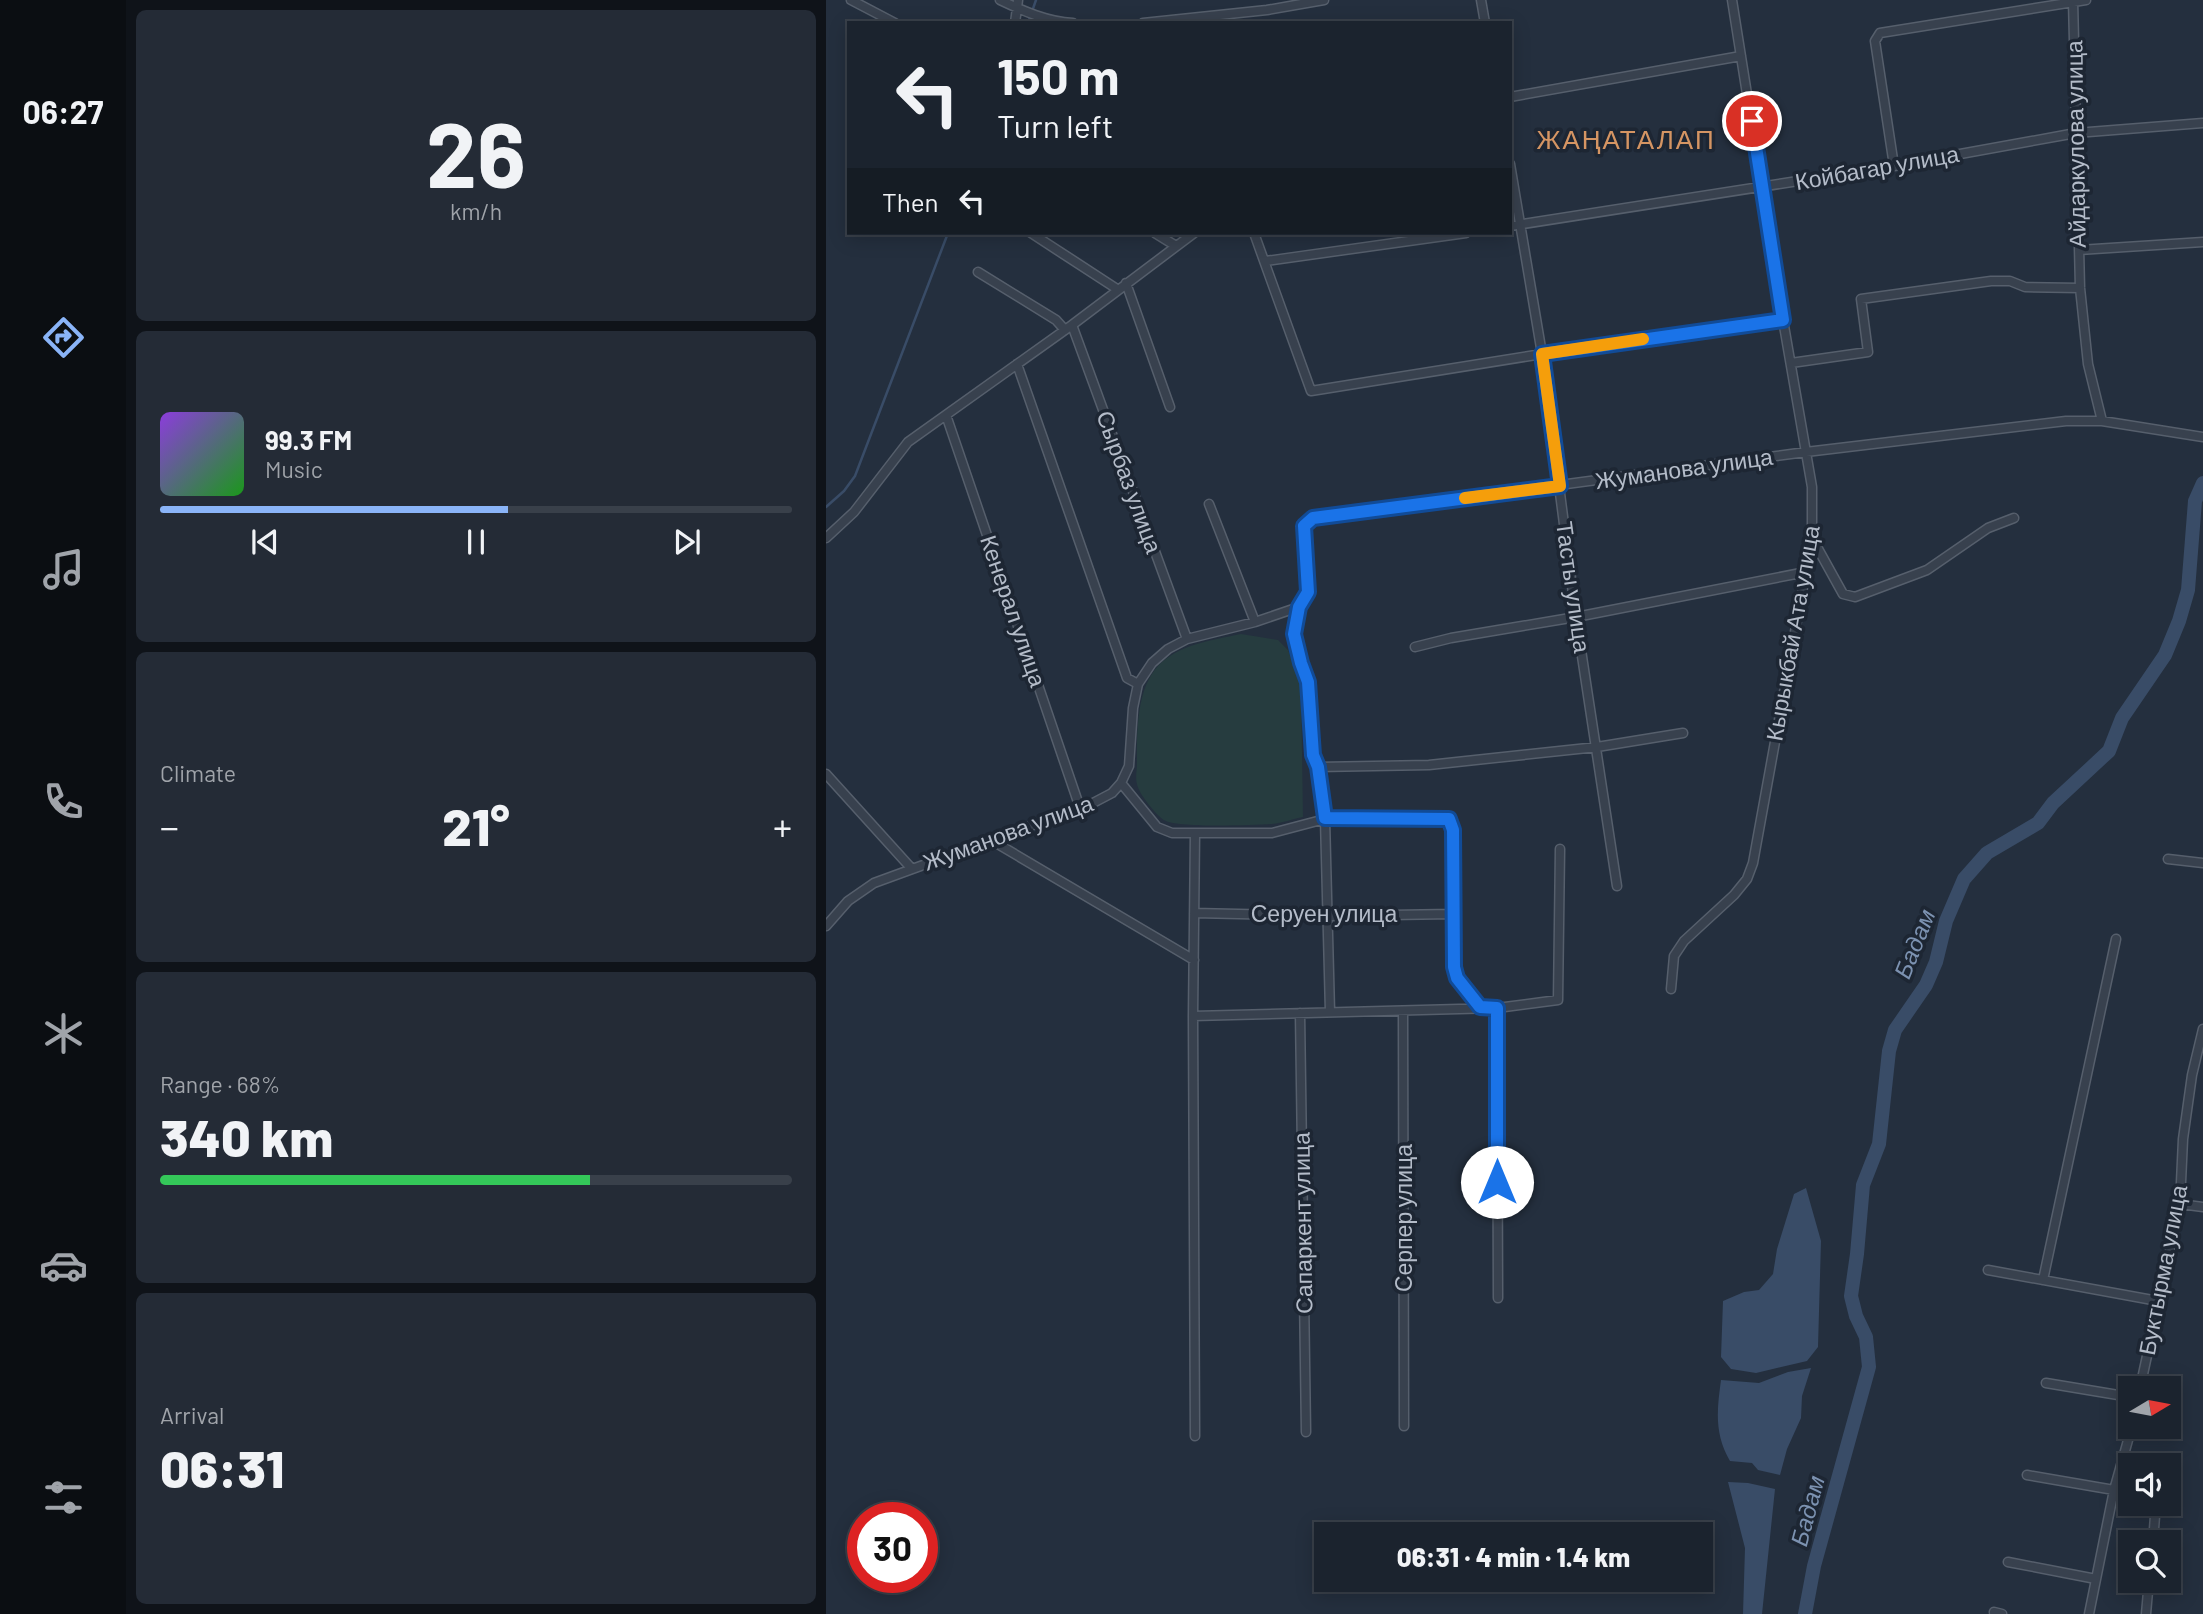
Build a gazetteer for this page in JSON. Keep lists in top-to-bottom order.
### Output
{
  "streets": {
    "street": [
      "Айдаркулова улица",
      "Койбагар улица",
      "Жуманова улица",
      "Сырбаз улица",
      "Тасты улица",
      "Кенерал улица",
      "Кырыкбай Ата улица",
      "Серуен улица",
      "Серпер улица",
      "Сапаркент улица",
      "Буктырма улица"
    ]
  },
  "crossings": [
    ["Айдаркулова улица", "Койбагар улица"],
    ["Айдаркулова улица", "Жуманова улица"],
    ["Койбагар улица", "Тасты улица"],
    ["Койбагар улица", "Кырыкбай Ата улица"],
    ["Жуманова улица", "Сырбаз улица"],
    ["Жуманова улица", "Тасты улица"],
    ["Жуманова улица", "Кенерал улица"],
    ["Жуманова улица", "Кырыкбай Ата улица"]
  ],
  "districts": ["ЖАҢАТАЛАП"],
  "water": ["Бадам"],
  "north": "right",
  "page": {
    "tabs": "06:27",
    "tile": [
      ["26", "km/h"],
      "Climate",
      ["Range · 68%", "340 km"],
      ["Arrival", "06:31"]
    ],
    "turn": ["150 m", "Turn left"],
    "then": "Then",
    "song": ["99.3 FM", "Music"],
    "heat": ["−", "21°", "+"],
    "limit": "30",
    "trip": "06:31 · 4 min · 1.4 km"
  }
}
